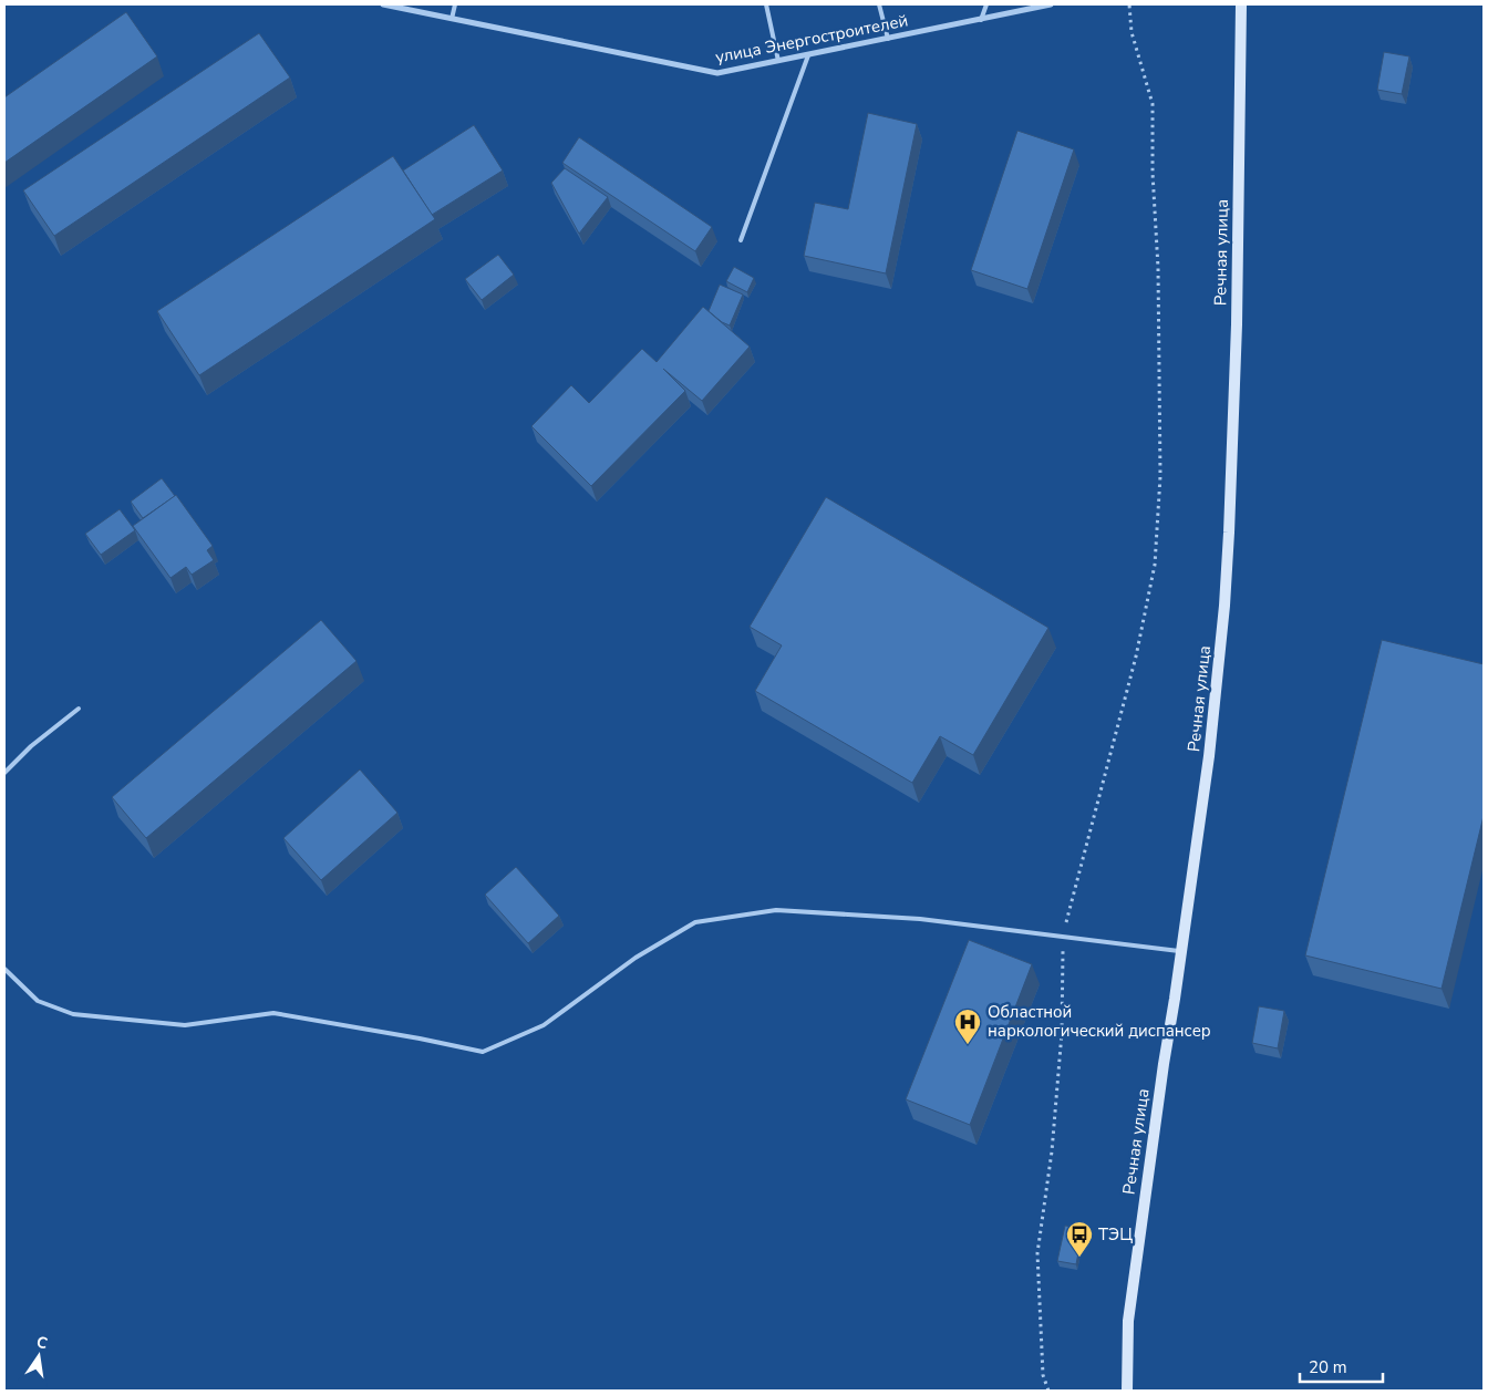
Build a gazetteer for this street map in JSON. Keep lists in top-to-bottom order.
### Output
{
  "streets": {
    "main road": ["Речная улица"],
    "street": ["улица Энергостроителей"]
  },
  "places": {
    "hospital": ["Областной наркологический диспансер"],
    "bus stop": ["ТЭЦ"]
  },
  "scale_bar": "20 m",
  "north": "top"
}
